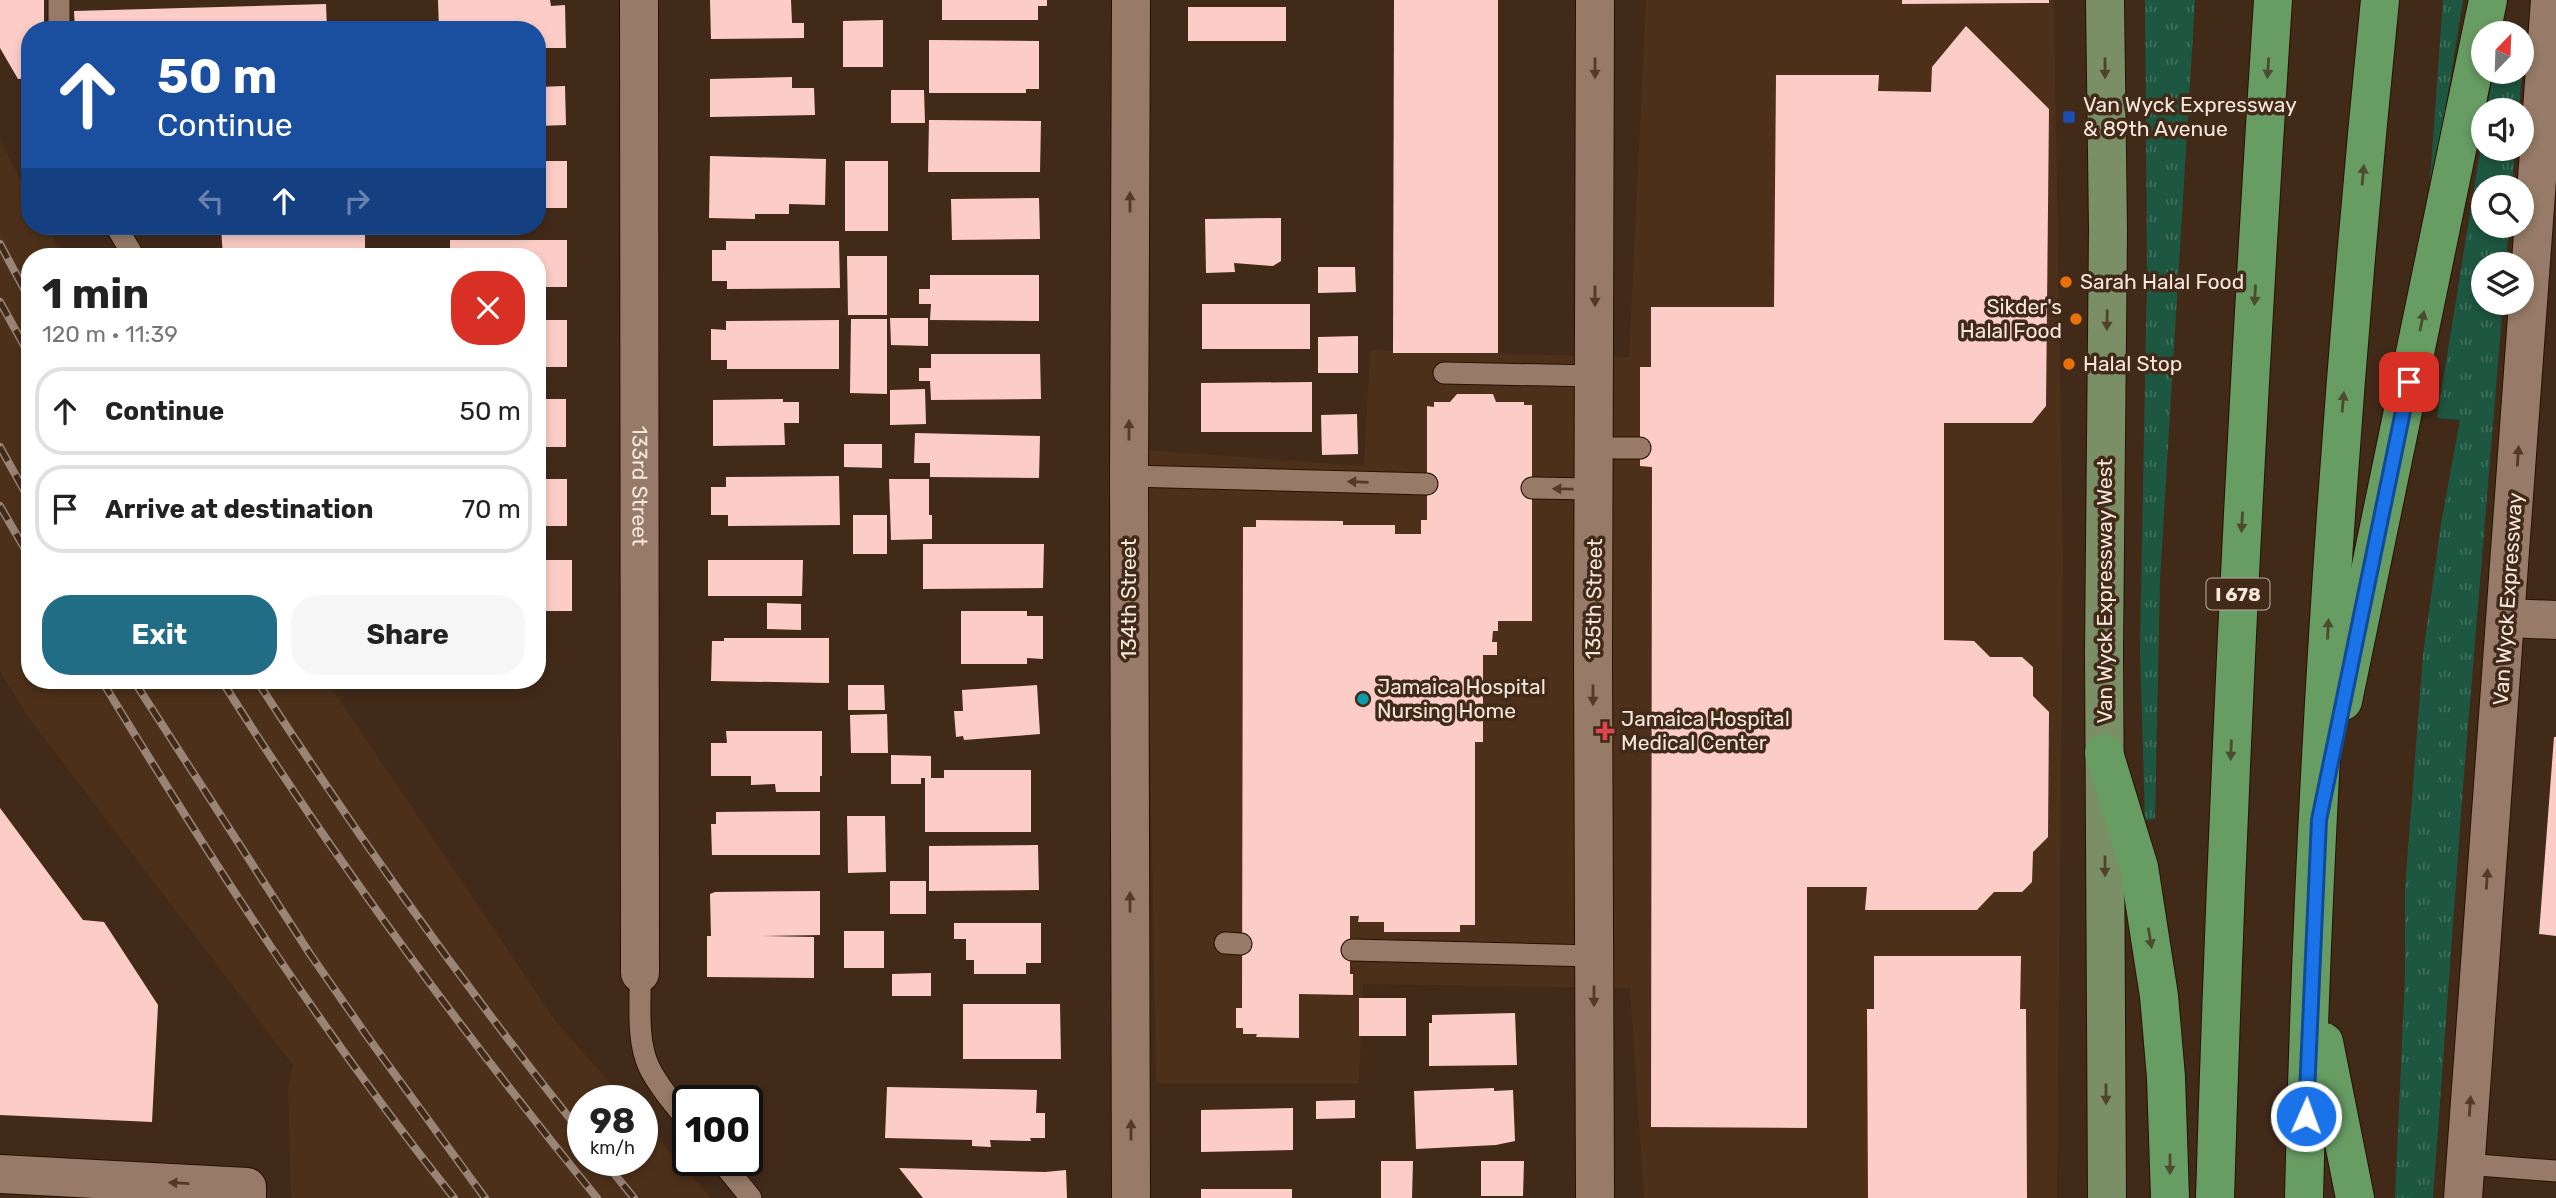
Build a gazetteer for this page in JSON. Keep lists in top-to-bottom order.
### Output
{
  "streets": {
    "highway": ["I 678"],
    "main road": ["Van Wyck Expressway West"],
    "street": [
      "133rd Street",
      "134th Street",
      "135th Street",
      "Van Wyck Expressway"
    ]
  },
  "one_way": [
    "Van Wyck Expressway West",
    "134th Street",
    "135th Street",
    "Van Wyck Expressway"
  ],
  "places": {
    "transit": ["Van Wyck Expressway & 89th Avenue"],
    "other": [
      "Sarah Halal Food",
      "Sikder's Halal Food",
      "Halal Stop",
      "Jamaica Hospital Nursing Home"
    ],
    "health": ["Jamaica Hospital Medical Center"]
  },
  "north": "top right",
  "page": {
    "turn": ["50 m", "Continue"],
    "heading": ["1 min", "120 m · 11:39"],
    "list": [
      {
        "name": "Continue",
        "value": "50 m"
      },
      {
        "name": "Arrive at destination",
        "value": "70 m"
      }
    ],
    "buttons": ["Exit", "Share"],
    "speed": "98 km/h",
    "limit": "100"
  }
}
